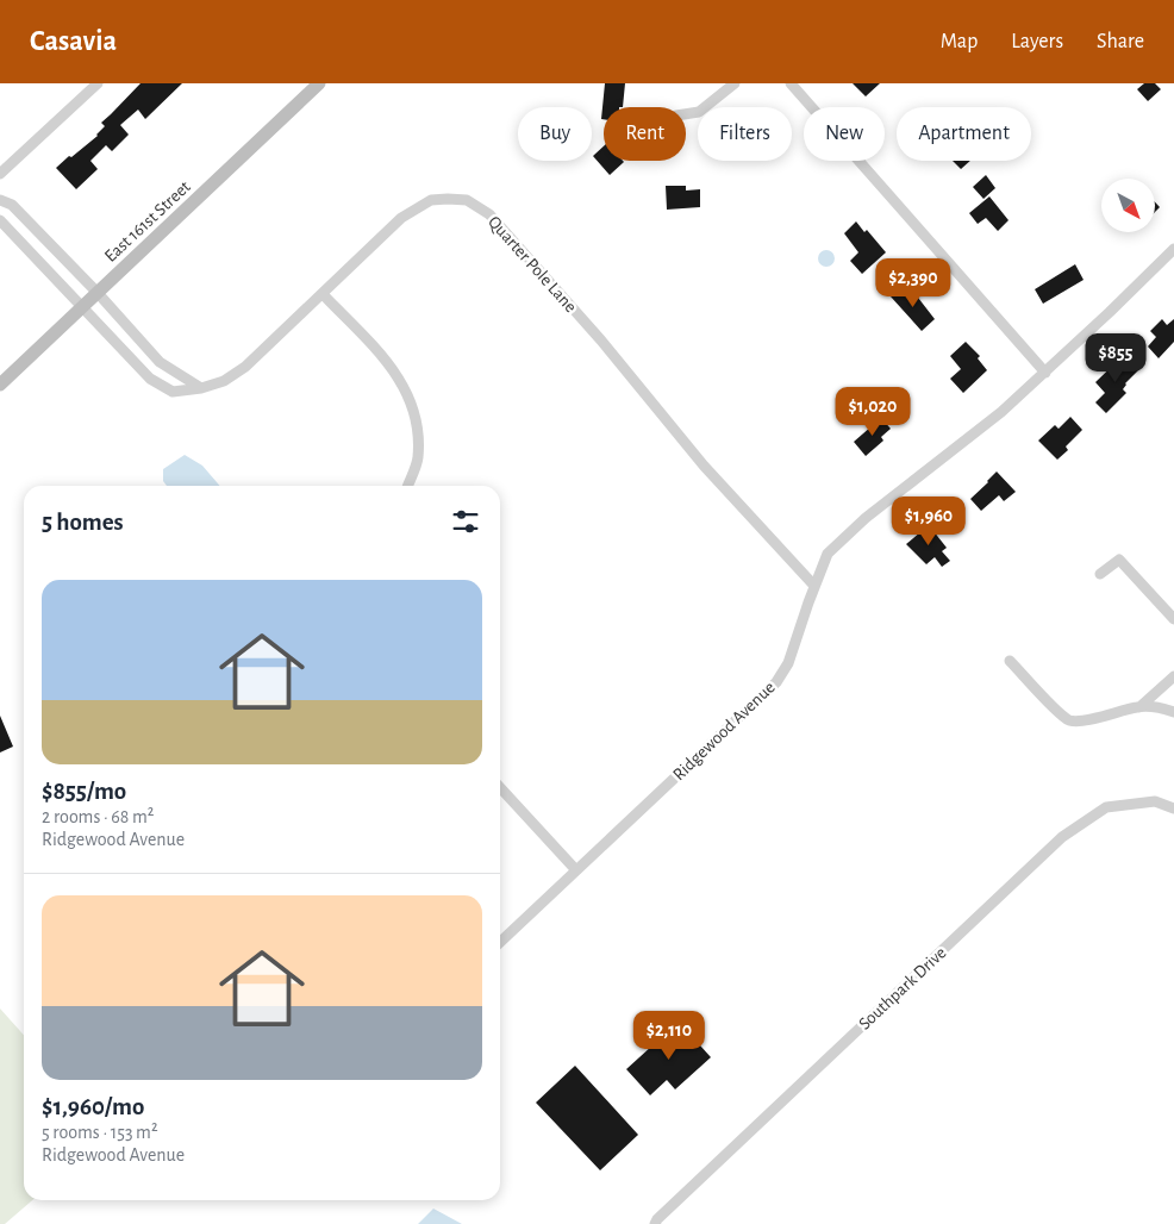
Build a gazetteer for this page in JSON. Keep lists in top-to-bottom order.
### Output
{
  "streets": {
    "street": [
      "East 161st Street",
      "Quarter Pole Lane",
      "Ridgewood Avenue",
      "Southpark Drive"
    ]
  },
  "crossings": [
    ["East 161st Street", "Quarter Pole Lane"],
    ["Quarter Pole Lane", "Ridgewood Avenue"]
  ],
  "north": "bottom right",
  "page": {
    "header": "Casavia",
    "nav": ["Map", "Layers", "Share"],
    "chip": [
      "Buy",
      "Rent",
      "Filters",
      "New",
      "Apartment"
    ],
    "price": [
      "$2,390",
      "$855",
      "$1,020",
      "$1,960",
      "$2,110"
    ],
    "heading": "5 homes",
    "list": [
      {
        "name": "$855/mo",
        "note": "2 rooms · 68 m² · Ridgewood Avenue"
      },
      {
        "name": "$1,960/mo",
        "note": "5 rooms · 153 m² · Ridgewood Avenue"
      }
    ]
  }
}
